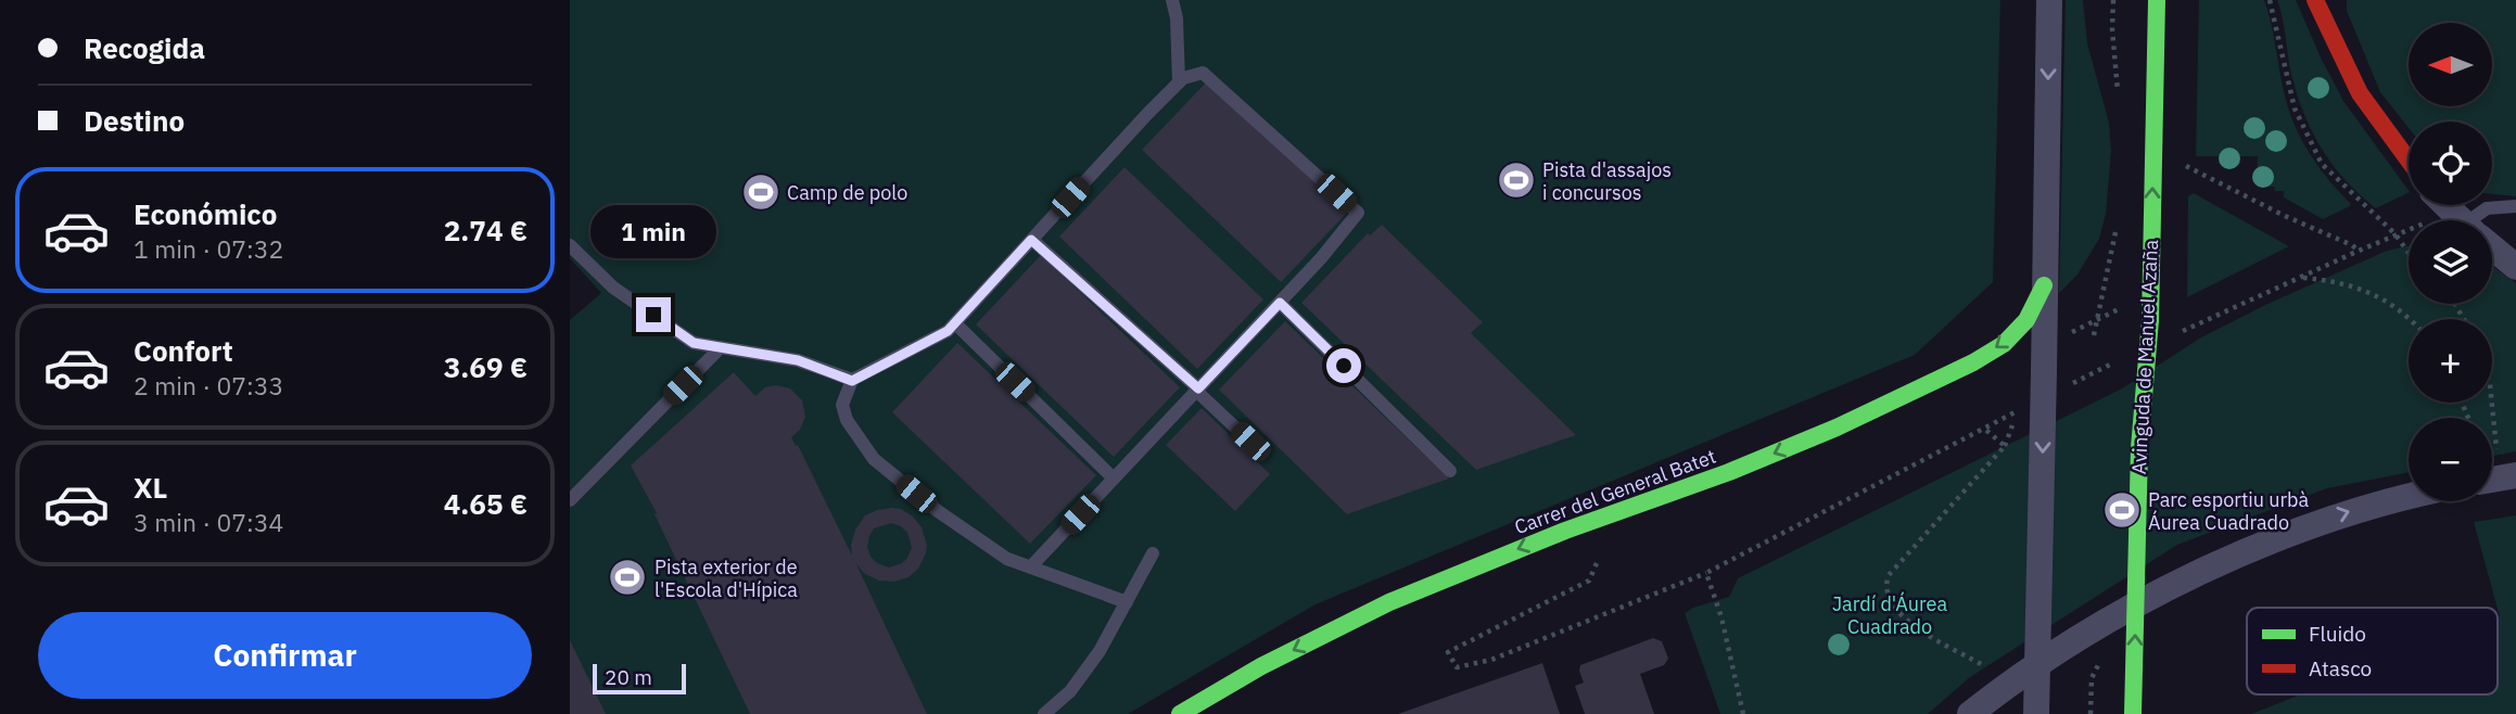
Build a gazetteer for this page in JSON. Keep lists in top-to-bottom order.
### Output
{
  "streets": {
    "street": ["Avinguda de Manuel Azaña", "Carrer del General Batet"]
  },
  "one_way": ["Carrer del General Batet"],
  "parks": ["Jardí d'Áurea Cuadrado"],
  "places": {
    "sports": [
      "Pista d'assajos i concursos",
      "Camp de polo",
      "Parc esportiu urbà Áurea Cuadrado",
      "Pista exterior de l'Escola d'Hípica"
    ]
  },
  "legend": ["Fluido", "Atasco"],
  "scale_bar": "20 m",
  "north": "left",
  "page": {
    "banner": ["Recogida", "Destino"],
    "map_buttons": ["+", "−"],
    "list": [
      {
        "name": "Económico",
        "note": "1 min · 07:32",
        "value": "2.74 €"
      },
      {
        "name": "Confort",
        "note": "2 min · 07:33",
        "value": "3.69 €"
      },
      {
        "name": "XL",
        "note": "3 min · 07:34",
        "value": "4.65 €"
      }
    ],
    "bubble": "1 min",
    "buttons": "Confirmar",
    "scale": "20 m"
  }
}
